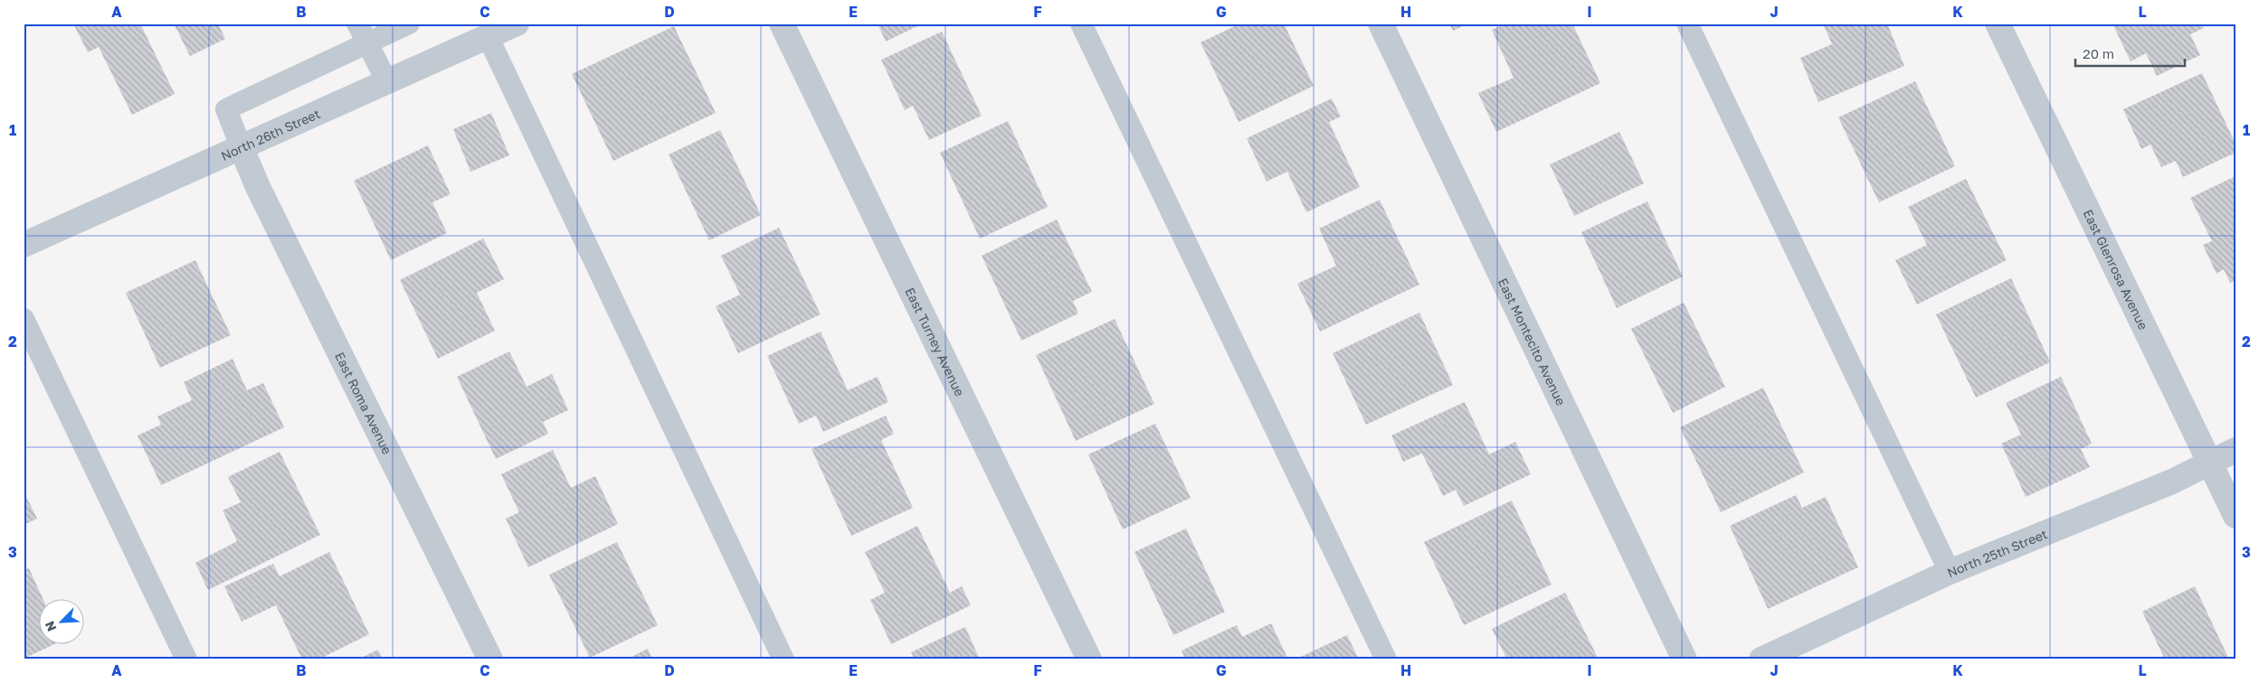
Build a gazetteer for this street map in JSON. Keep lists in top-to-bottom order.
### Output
{
  "streets": {
    "street": [
      "North 26th Street",
      "East Glenrosa Avenue",
      "East Turney Avenue",
      "East Montecito Avenue",
      "East Roma Avenue",
      "North 25th Street"
    ]
  },
  "crossings": [
    ["North 26th Street", "East Roma Avenue"],
    ["East Glenrosa Avenue", "North 25th Street"]
  ],
  "scale_bar": "20 m",
  "north": "bottom left",
  "grid": {
    "columns": [
      "A",
      "B",
      "C",
      "D",
      "E",
      "F",
      "G",
      "H",
      "I",
      "J",
      "K",
      "L"
    ],
    "rows": ["1", "2", "3"]
  }
}
